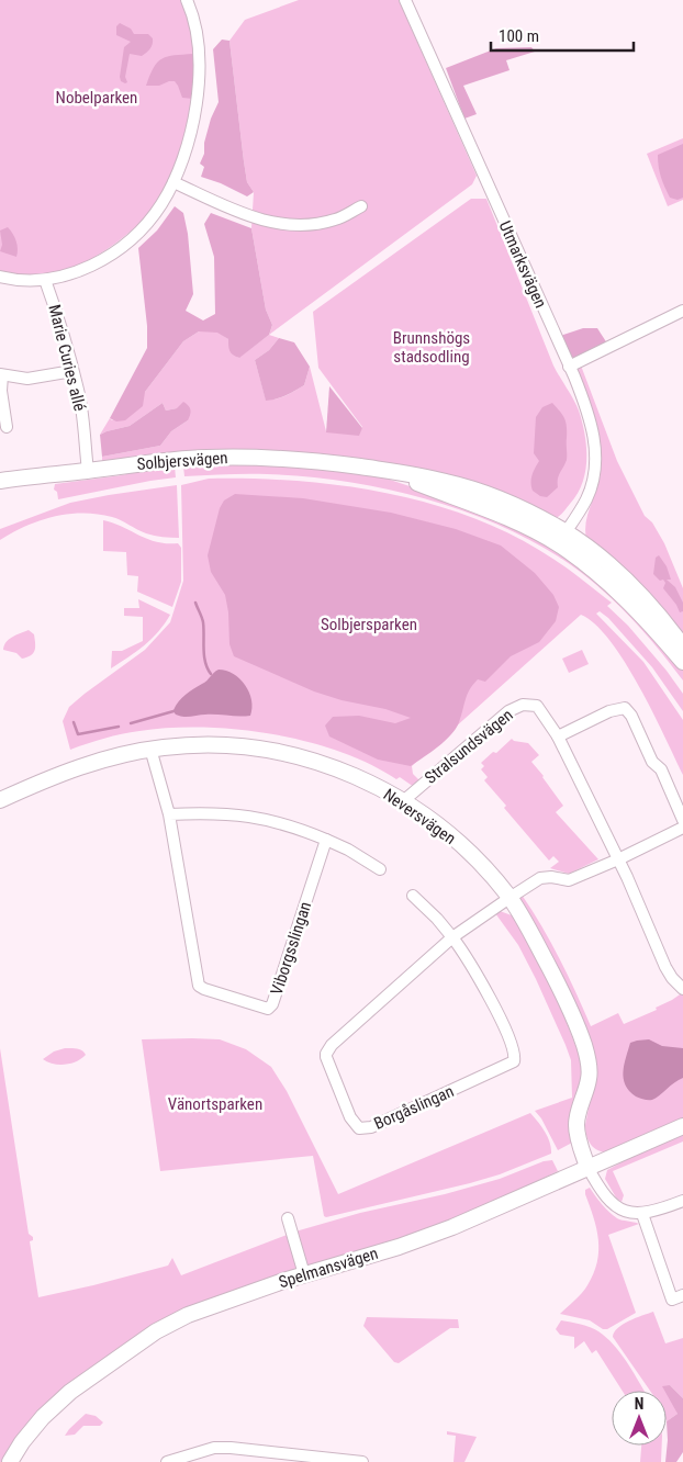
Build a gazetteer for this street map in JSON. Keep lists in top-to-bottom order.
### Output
{
  "streets": {
    "main road": ["Solbjersvägen", "Neversvägen", "Spelmansvägen"],
    "street": [
      "Utmarksvägen",
      "Marie Curies allé",
      "Stralsundsvägen",
      "Viborgsslingan",
      "Borgåslingan"
    ]
  },
  "crossings": [
    ["Utmarksvägen", "Solbjersvägen"],
    ["Marie Curies allé", "Solbjersvägen"],
    ["Stralsundsvägen", "Neversvägen"],
    ["Neversvägen", "Viborgsslingan"],
    ["Neversvägen", "Borgåslingan"],
    ["Neversvägen", "Spelmansvägen"]
  ],
  "parks": [
    "Nobelparken",
    "Brunnshögs stadsodling",
    "Solbjersparken",
    "Vänortsparken"
  ],
  "scale_bar": "100 m",
  "north": "top"
}
